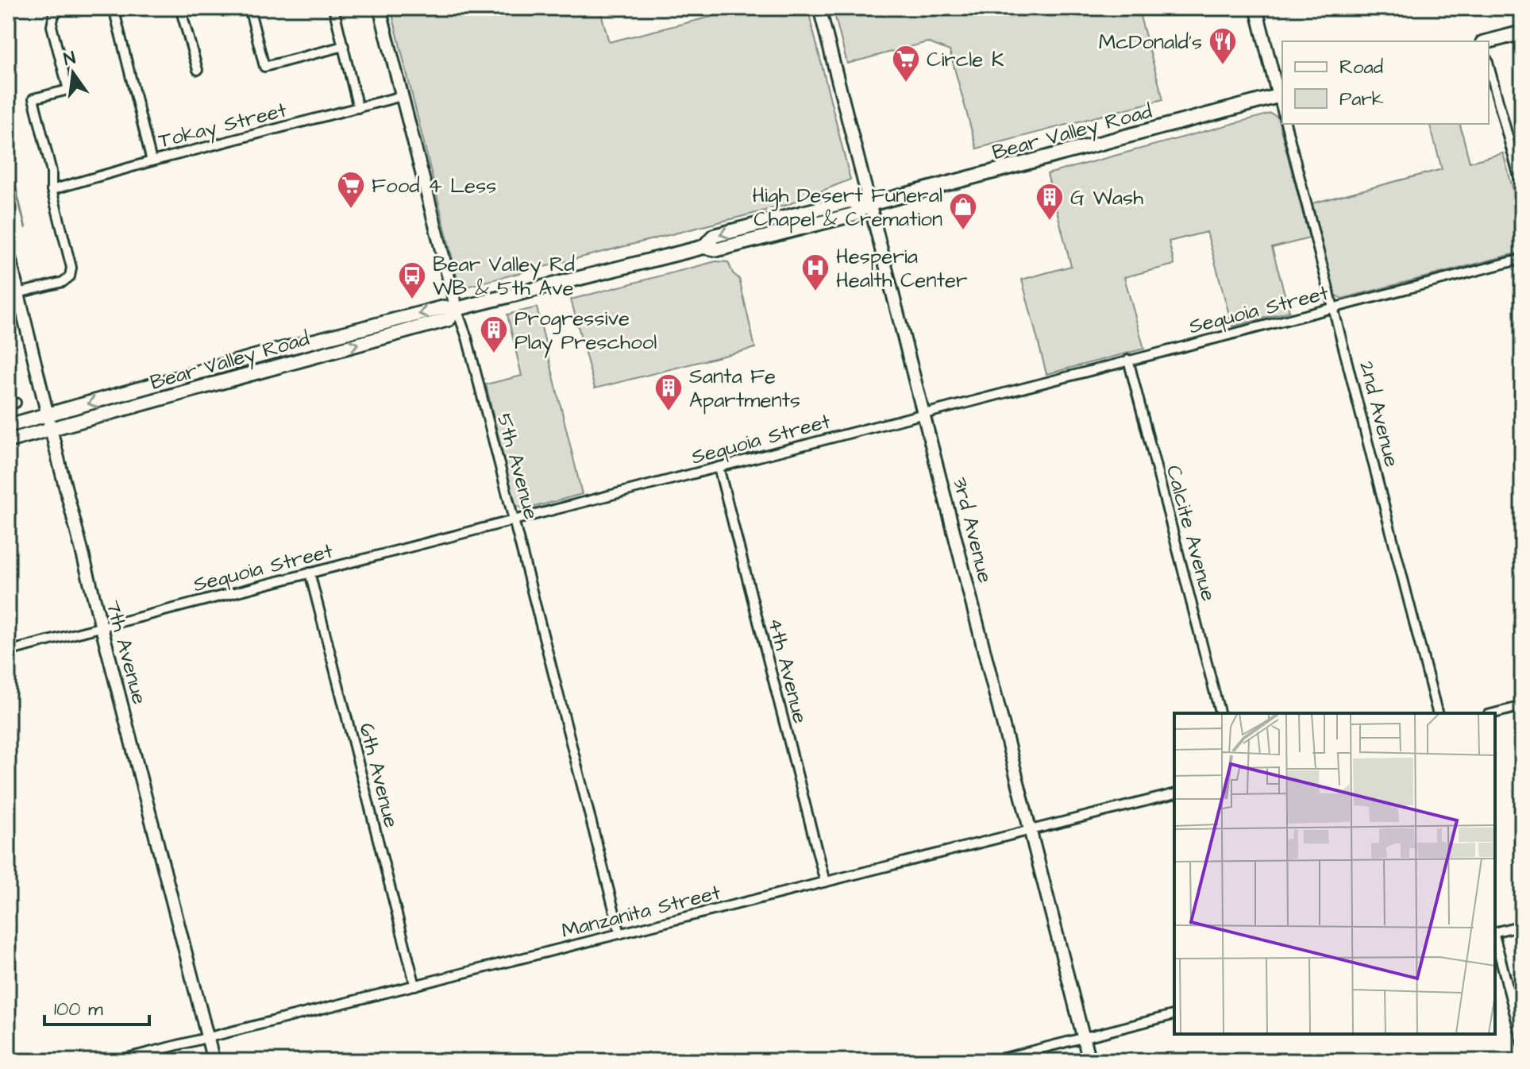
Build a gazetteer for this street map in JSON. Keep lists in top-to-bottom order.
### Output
{
  "streets": {
    "main road": ["Bear Valley Road"],
    "street": [
      "Tokay Street",
      "Sequoia Street",
      "2nd Avenue",
      "5th Avenue",
      "3rd Avenue",
      "Calcite Avenue",
      "7th Avenue",
      "4th Avenue",
      "6th Avenue",
      "Manzanita Street"
    ]
  },
  "crossings": [
    ["Tokay Street", "5th Avenue"],
    ["Bear Valley Road", "5th Avenue"],
    ["Bear Valley Road", "3rd Avenue"],
    ["Bear Valley Road", "7th Avenue"],
    ["Sequoia Street", "2nd Avenue"],
    ["Sequoia Street", "5th Avenue"],
    ["Sequoia Street", "3rd Avenue"],
    ["Sequoia Street", "Calcite Avenue"],
    ["Sequoia Street", "7th Avenue"],
    ["Sequoia Street", "4th Avenue"],
    ["Sequoia Street", "6th Avenue"],
    ["5th Avenue", "Manzanita Street"],
    ["3rd Avenue", "Manzanita Street"],
    ["7th Avenue", "Manzanita Street"],
    ["4th Avenue", "Manzanita Street"],
    ["6th Avenue", "Manzanita Street"]
  ],
  "places": {
    "restaurant": ["McDonald's"],
    "supermarket": ["Circle K", "Food 4 Less"],
    "building": ["G Wash", "Progressive Play Preschool", "Santa Fe Apartments"],
    "shop": ["High Desert Funeral Chapel & Cremation"],
    "hospital": ["Hesperia Health Center"],
    "bus stop": ["Bear Valley Rd WB & 5th Ave"]
  },
  "legend": ["Road", "Park"],
  "scale_bar": "100 m",
  "north": "top"
}
